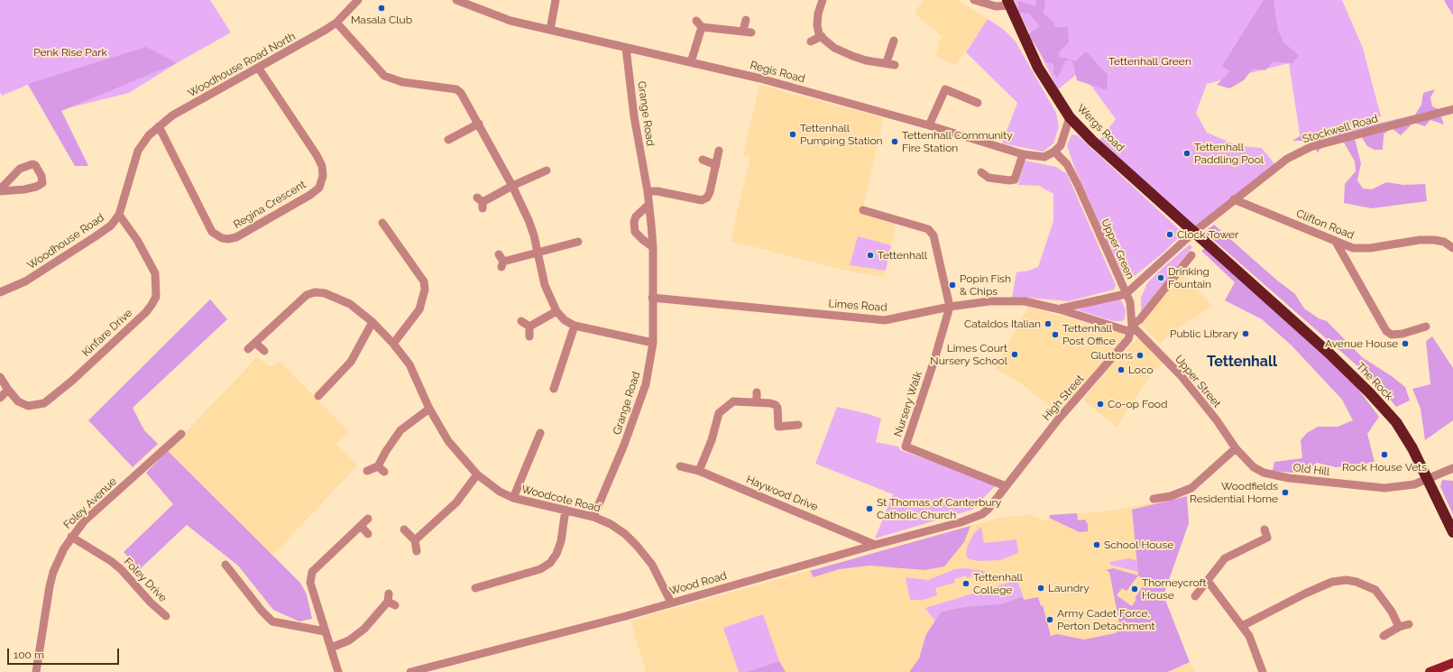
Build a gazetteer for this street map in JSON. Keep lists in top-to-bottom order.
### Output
{
  "streets": {
    "highway": ["Wergs Road", "The Rock"],
    "street": [
      "Woodhouse Road North",
      "Regis Road",
      "Grange Road",
      "Stockwell Road",
      "Regina Crescent",
      "Clifton Road",
      "Woodhouse Road",
      "Upper Green",
      "Limes Road",
      "Kinfare Drive",
      "Upper Street",
      "High Street",
      "Nursery Walk",
      "Old Hill",
      "Haywood Drive",
      "Woodcote Road",
      "Foley Avenue",
      "Foley Drive",
      "Wood Road"
    ]
  },
  "crossings": [
    ["Woodhouse Road North", "Regina Crescent"],
    ["Woodhouse Road North", "Woodhouse Road"],
    ["Regis Road", "Grange Road"],
    ["Regis Road", "Upper Green"],
    ["Grange Road", "Limes Road"],
    ["Grange Road", "Woodcote Road"],
    ["Wergs Road", "Stockwell Road"],
    ["Wergs Road", "Upper Green"],
    ["Wergs Road", "The Rock"],
    ["Stockwell Road", "Clifton Road"],
    ["Stockwell Road", "Upper Green"],
    ["Stockwell Road", "The Rock"],
    ["Woodhouse Road", "Kinfare Drive"],
    ["Upper Green", "Limes Road"],
    ["Upper Green", "The Rock"],
    ["Limes Road", "Upper Street"],
    ["Limes Road", "High Street"],
    ["Limes Road", "Nursery Walk"],
    ["Upper Street", "High Street"],
    ["Upper Street", "Old Hill"],
    ["The Rock", "Old Hill"],
    ["High Street", "Nursery Walk"],
    ["High Street", "Wood Road"],
    ["Haywood Drive", "Wood Road"],
    ["Woodcote Road", "Wood Road"],
    ["Foley Avenue", "Foley Drive"]
  ],
  "districts": ["Tettenhall"],
  "parks": ["Penk Rise Park", "Tettenhall Green"],
  "places": [
    "Masala Club",
    "Tettenhall Pumping Station",
    "Tettenhall Community Fire Station",
    "Tettenhall Paddling Pool",
    "Clock Tower",
    "Tettenhall",
    "Drinking Fountain",
    "Popin Fish & Chips",
    "Cataldos Italian",
    "Public Library",
    "Tettenhall Post Office",
    "Avenue House",
    "Limes Court Nursery School",
    "Gluttons",
    "Loco",
    "Co-op Food",
    "Rock House Vets",
    "Woodfields Residential Home",
    "St Thomas of Canterbury Catholic Church",
    "School House",
    "Tettenhall College",
    "Laundry",
    "Thorneycroft House",
    "Army Cadet Force, Perton Detachment"
  ],
  "scale_bar": "100 m"
}
